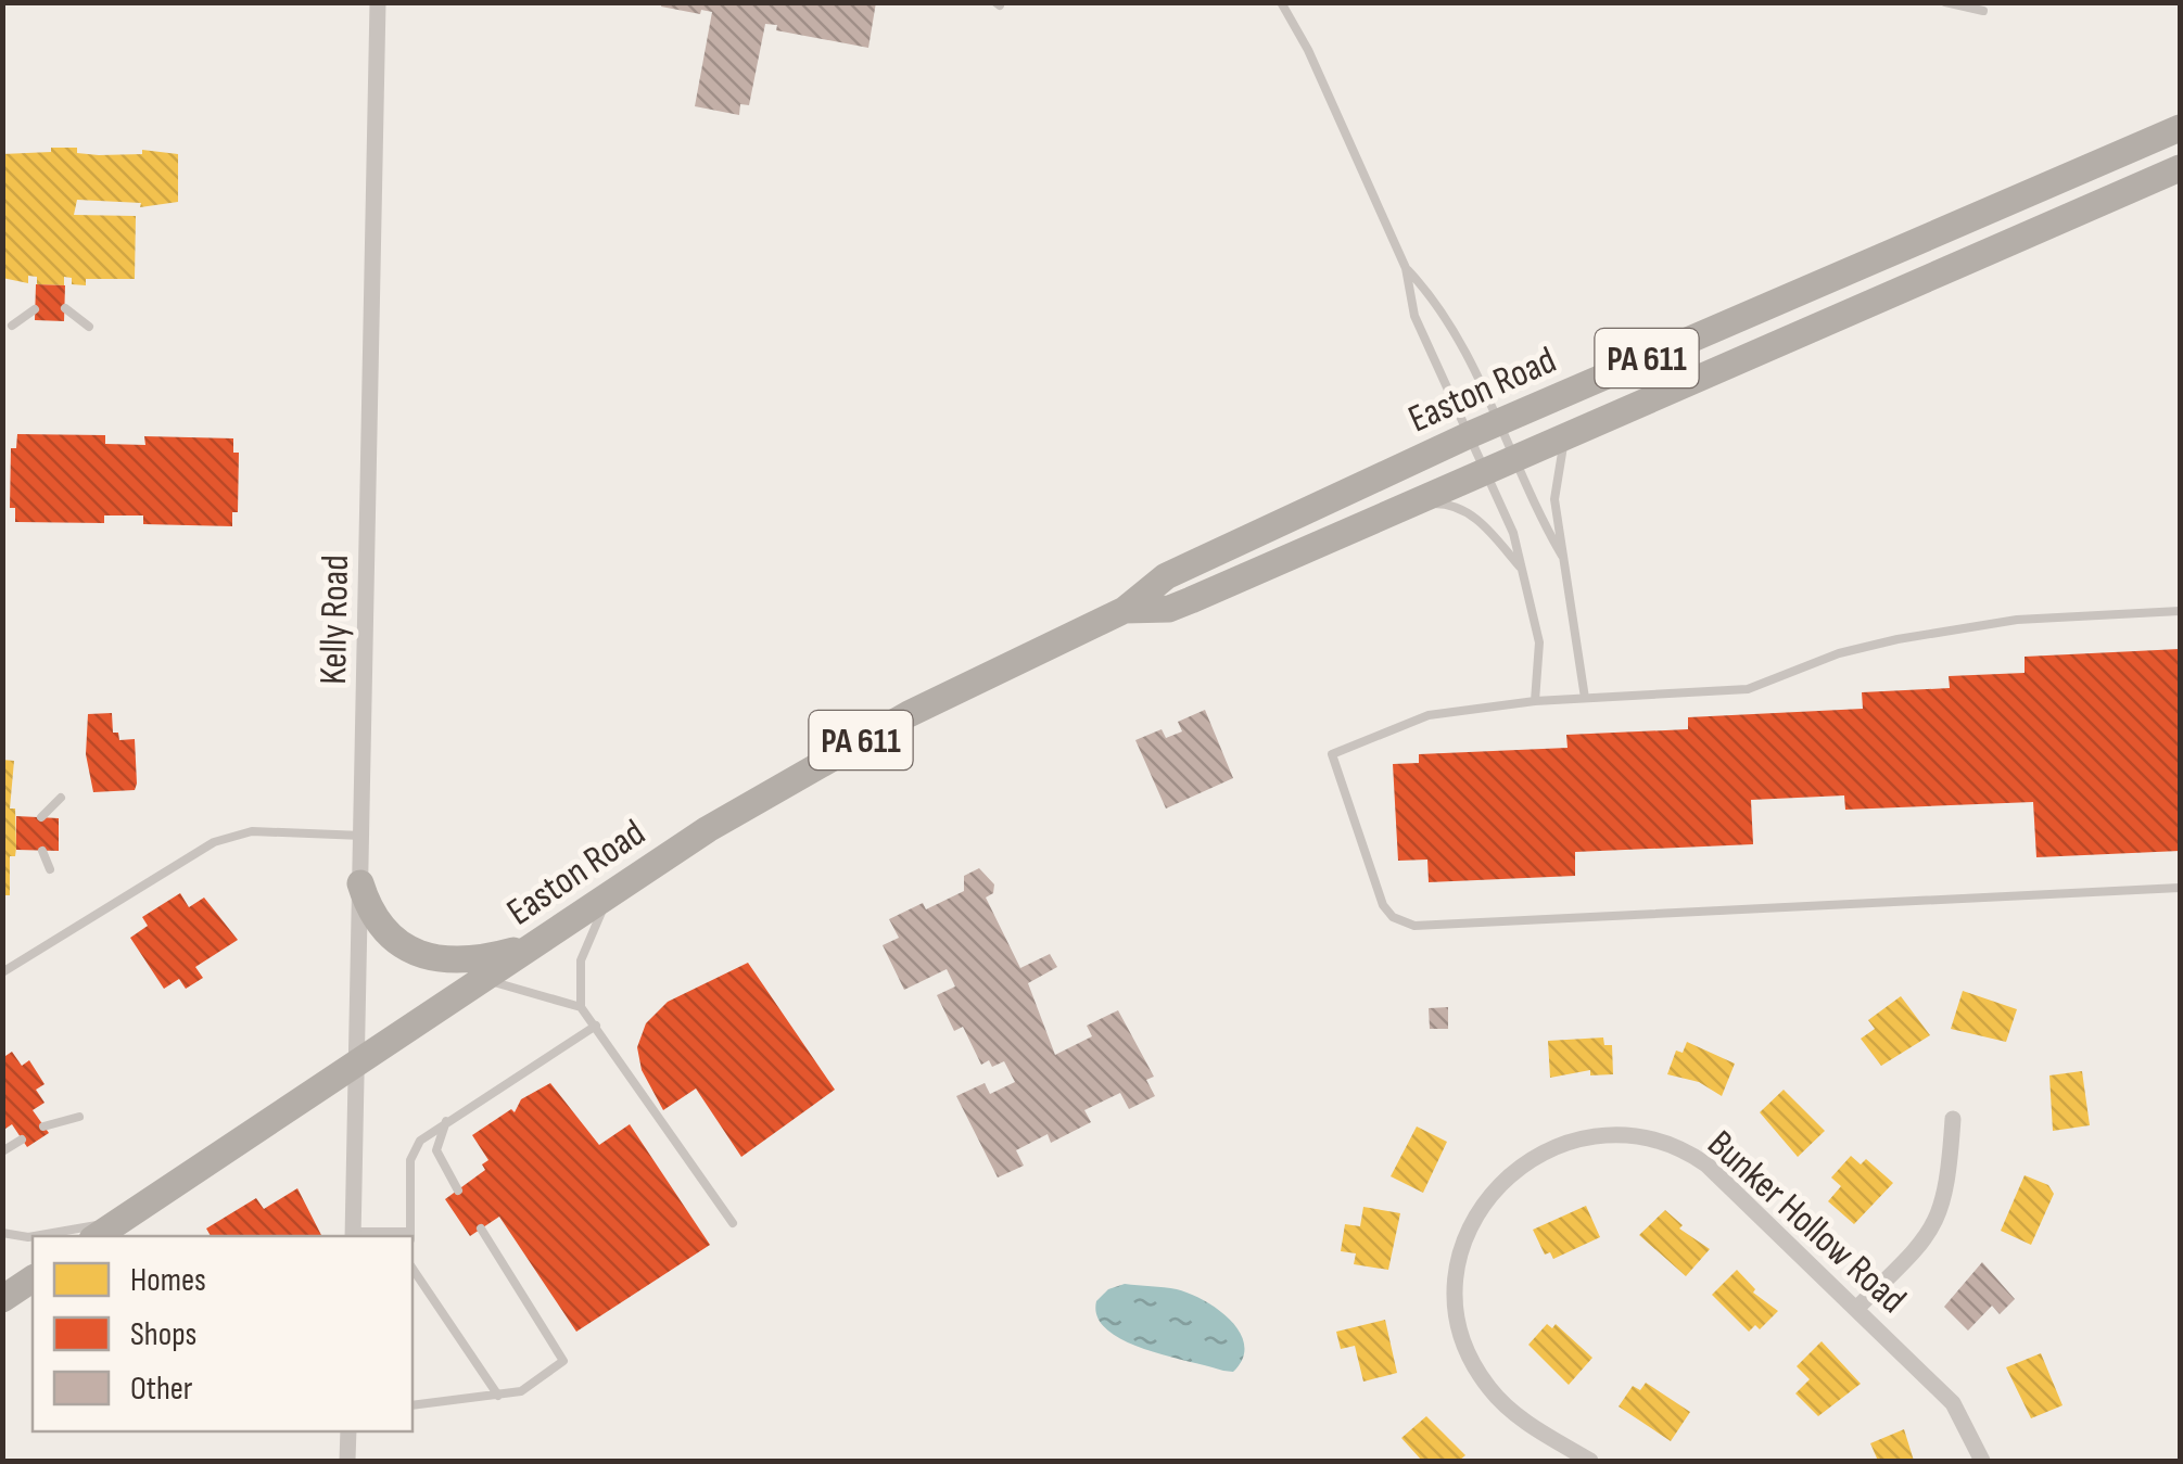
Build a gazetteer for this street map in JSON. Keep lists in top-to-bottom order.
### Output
{
  "streets": {
    "highway": ["PA 611", "Easton Road"],
    "street": ["Kelly Road", "Bunker Hollow Road"]
  },
  "crossings": [
    ["Easton Road", "Kelly Road"]
  ],
  "legend": ["Homes", "Shops", "Other"]
}
